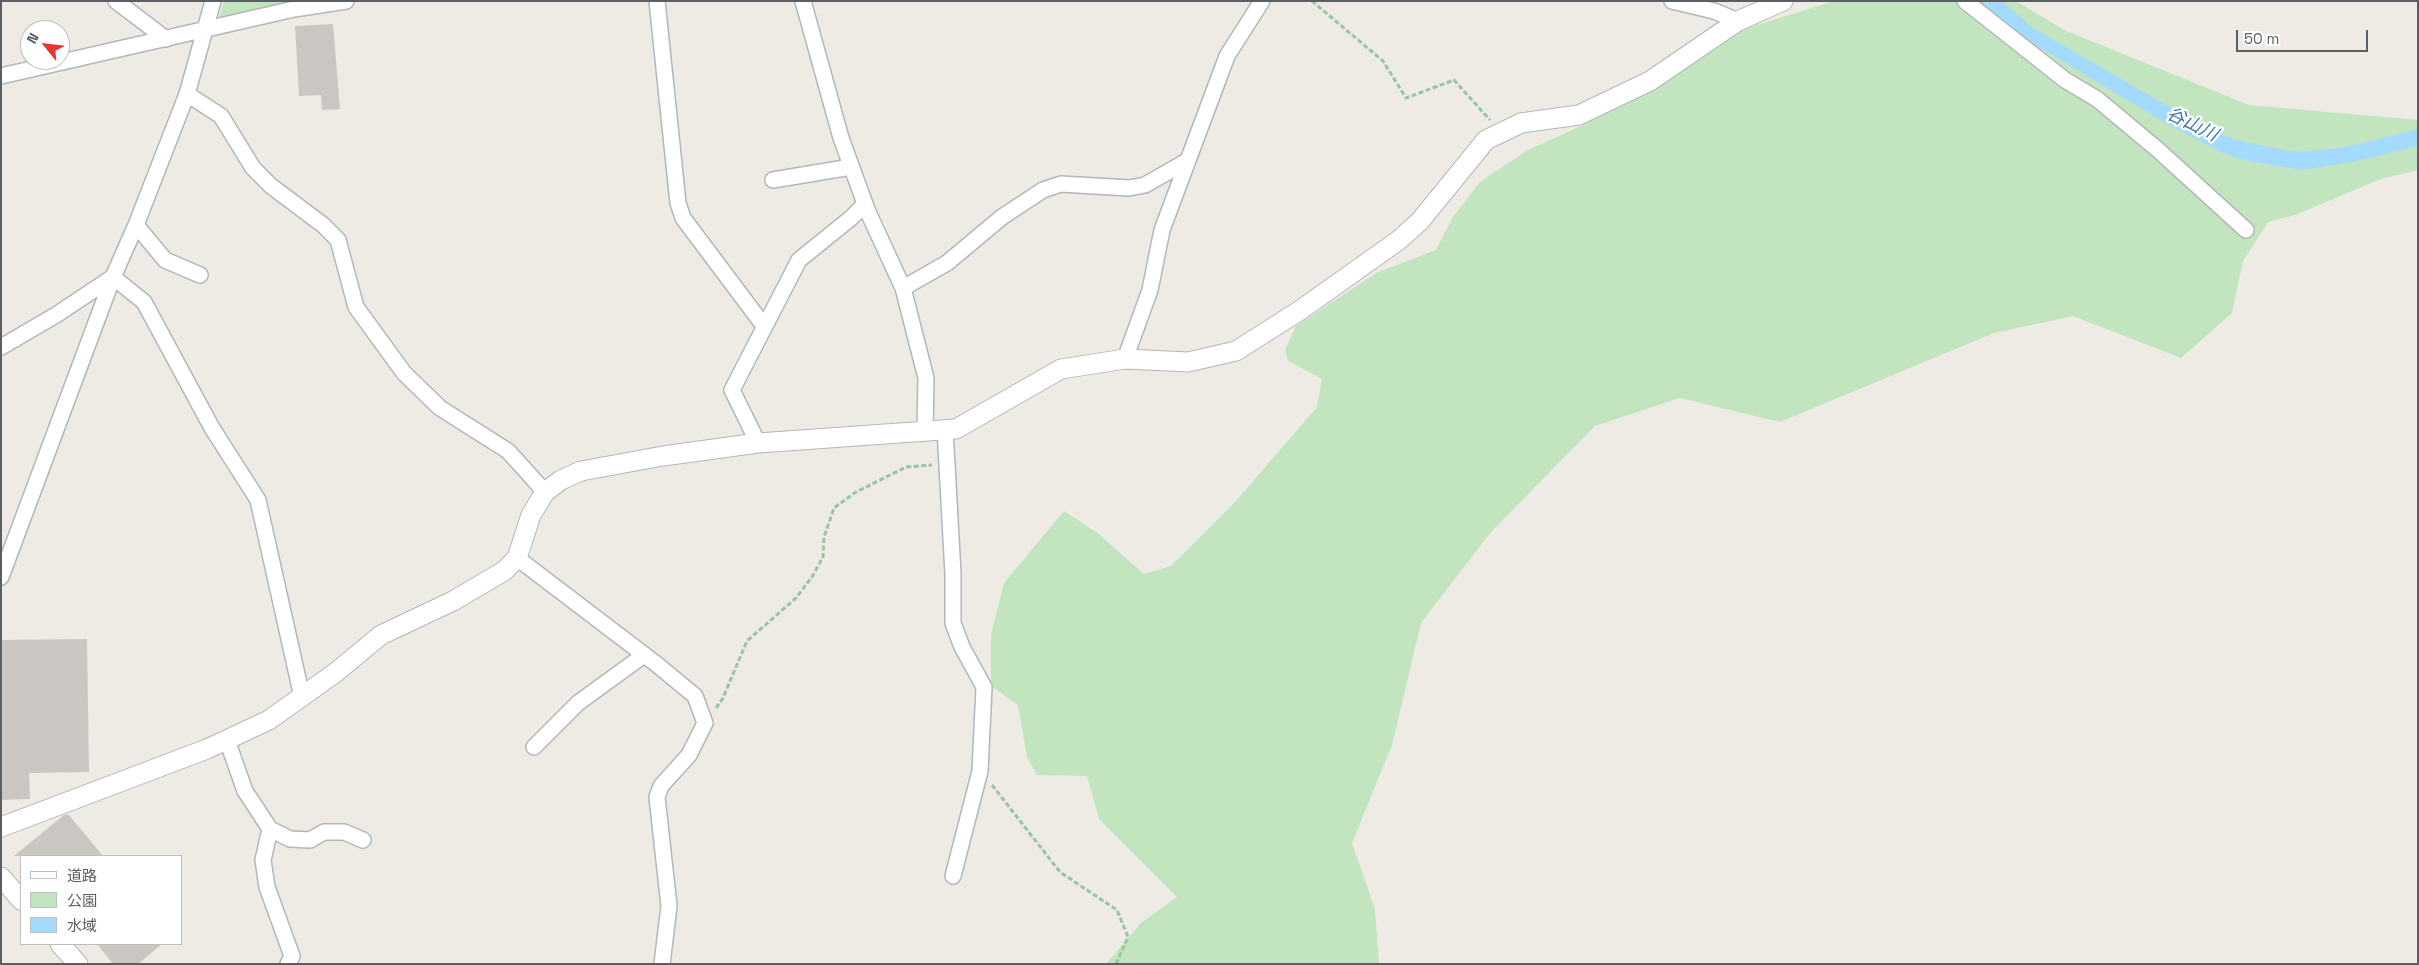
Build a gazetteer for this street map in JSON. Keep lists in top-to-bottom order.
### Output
{
  "water": ["谷山川"],
  "legend": ["道路", "公園", "水域"],
  "scale_bar": "50 m",
  "north": "top left"
}
